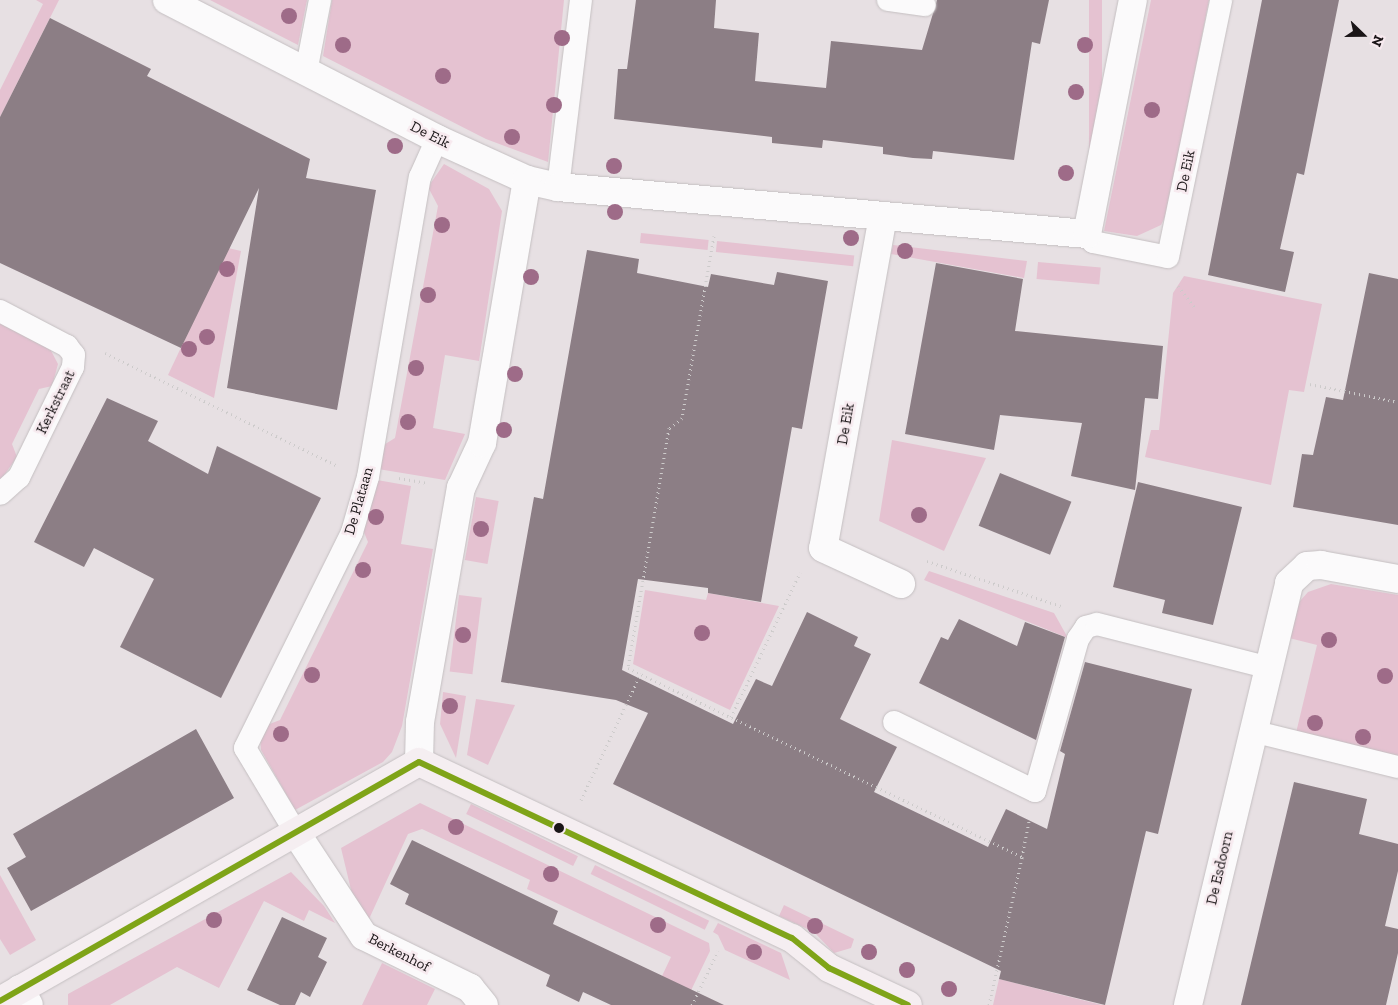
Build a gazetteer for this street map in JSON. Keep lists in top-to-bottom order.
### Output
{
  "streets": {
    "street": ["De Eik", "De Esdoorn", "Berkenhof"],
    "lane": ["Kerkstraat", "De Plataan"]
  },
  "crossings": [
    ["De Eik", "De Plataan"],
    ["De Plataan", "Berkenhof"]
  ],
  "north": "right"
}
